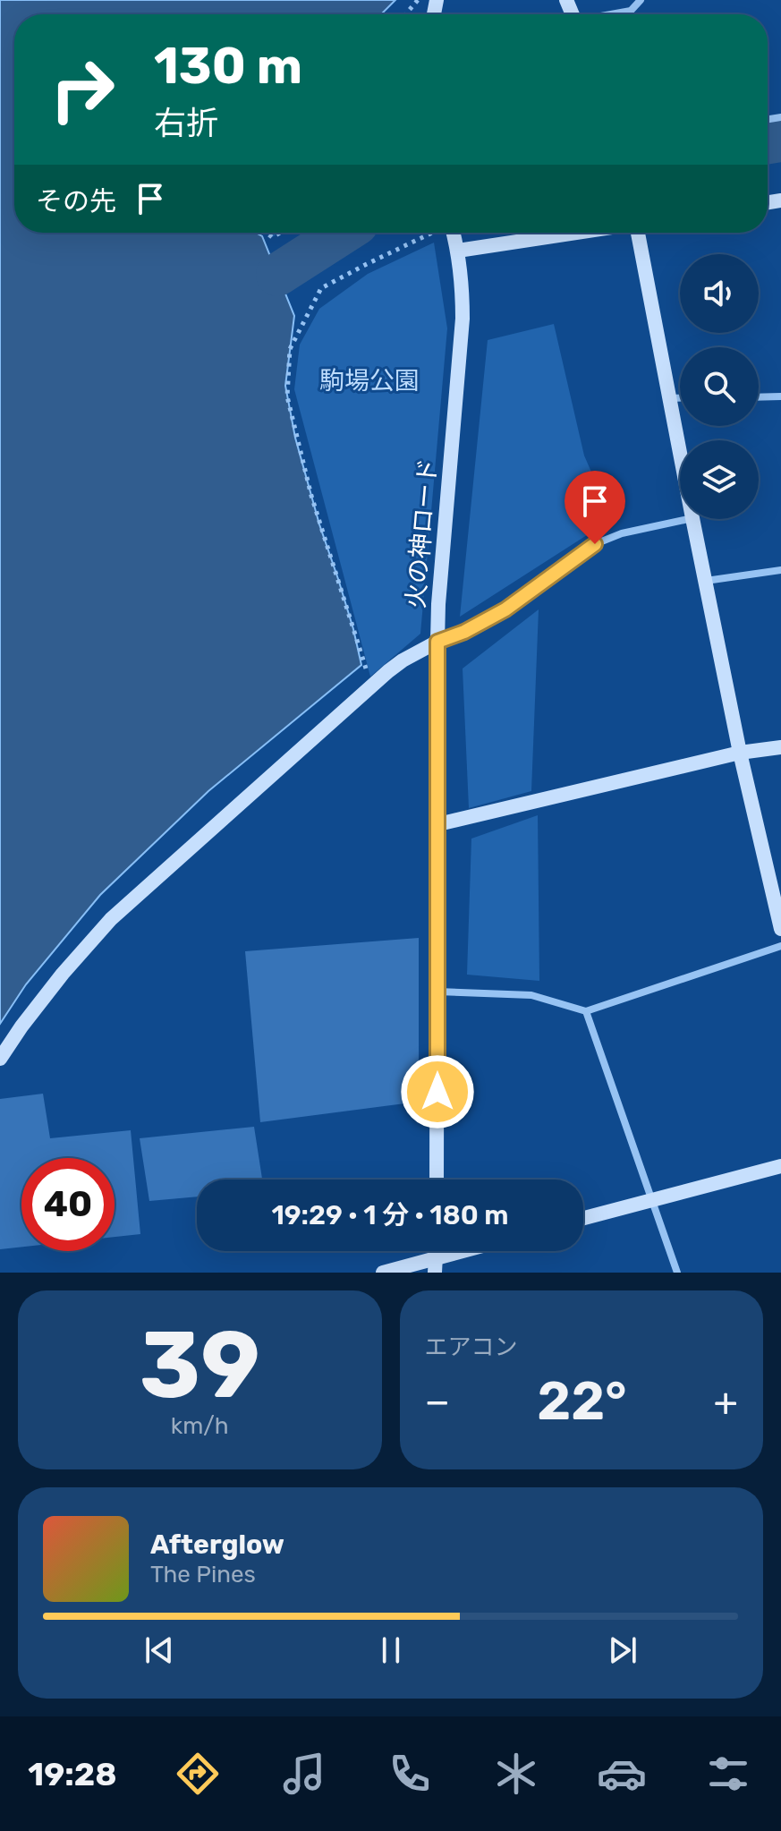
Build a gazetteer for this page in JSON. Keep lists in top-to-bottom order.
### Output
{
  "streets": {
    "street": ["火の神ロード"]
  },
  "parks": ["駒場公園"],
  "page": {
    "turn": ["130 m", "右折"],
    "then": "その先",
    "limit": "40",
    "trip": "19:29 · 1 分 · 180 m",
    "tile": [
      ["39", "km/h"],
      "エアコン"
    ],
    "heat": ["−", "22°", "+"],
    "song": ["Afterglow", "The Pines"],
    "tabs": "19:28"
  }
}
